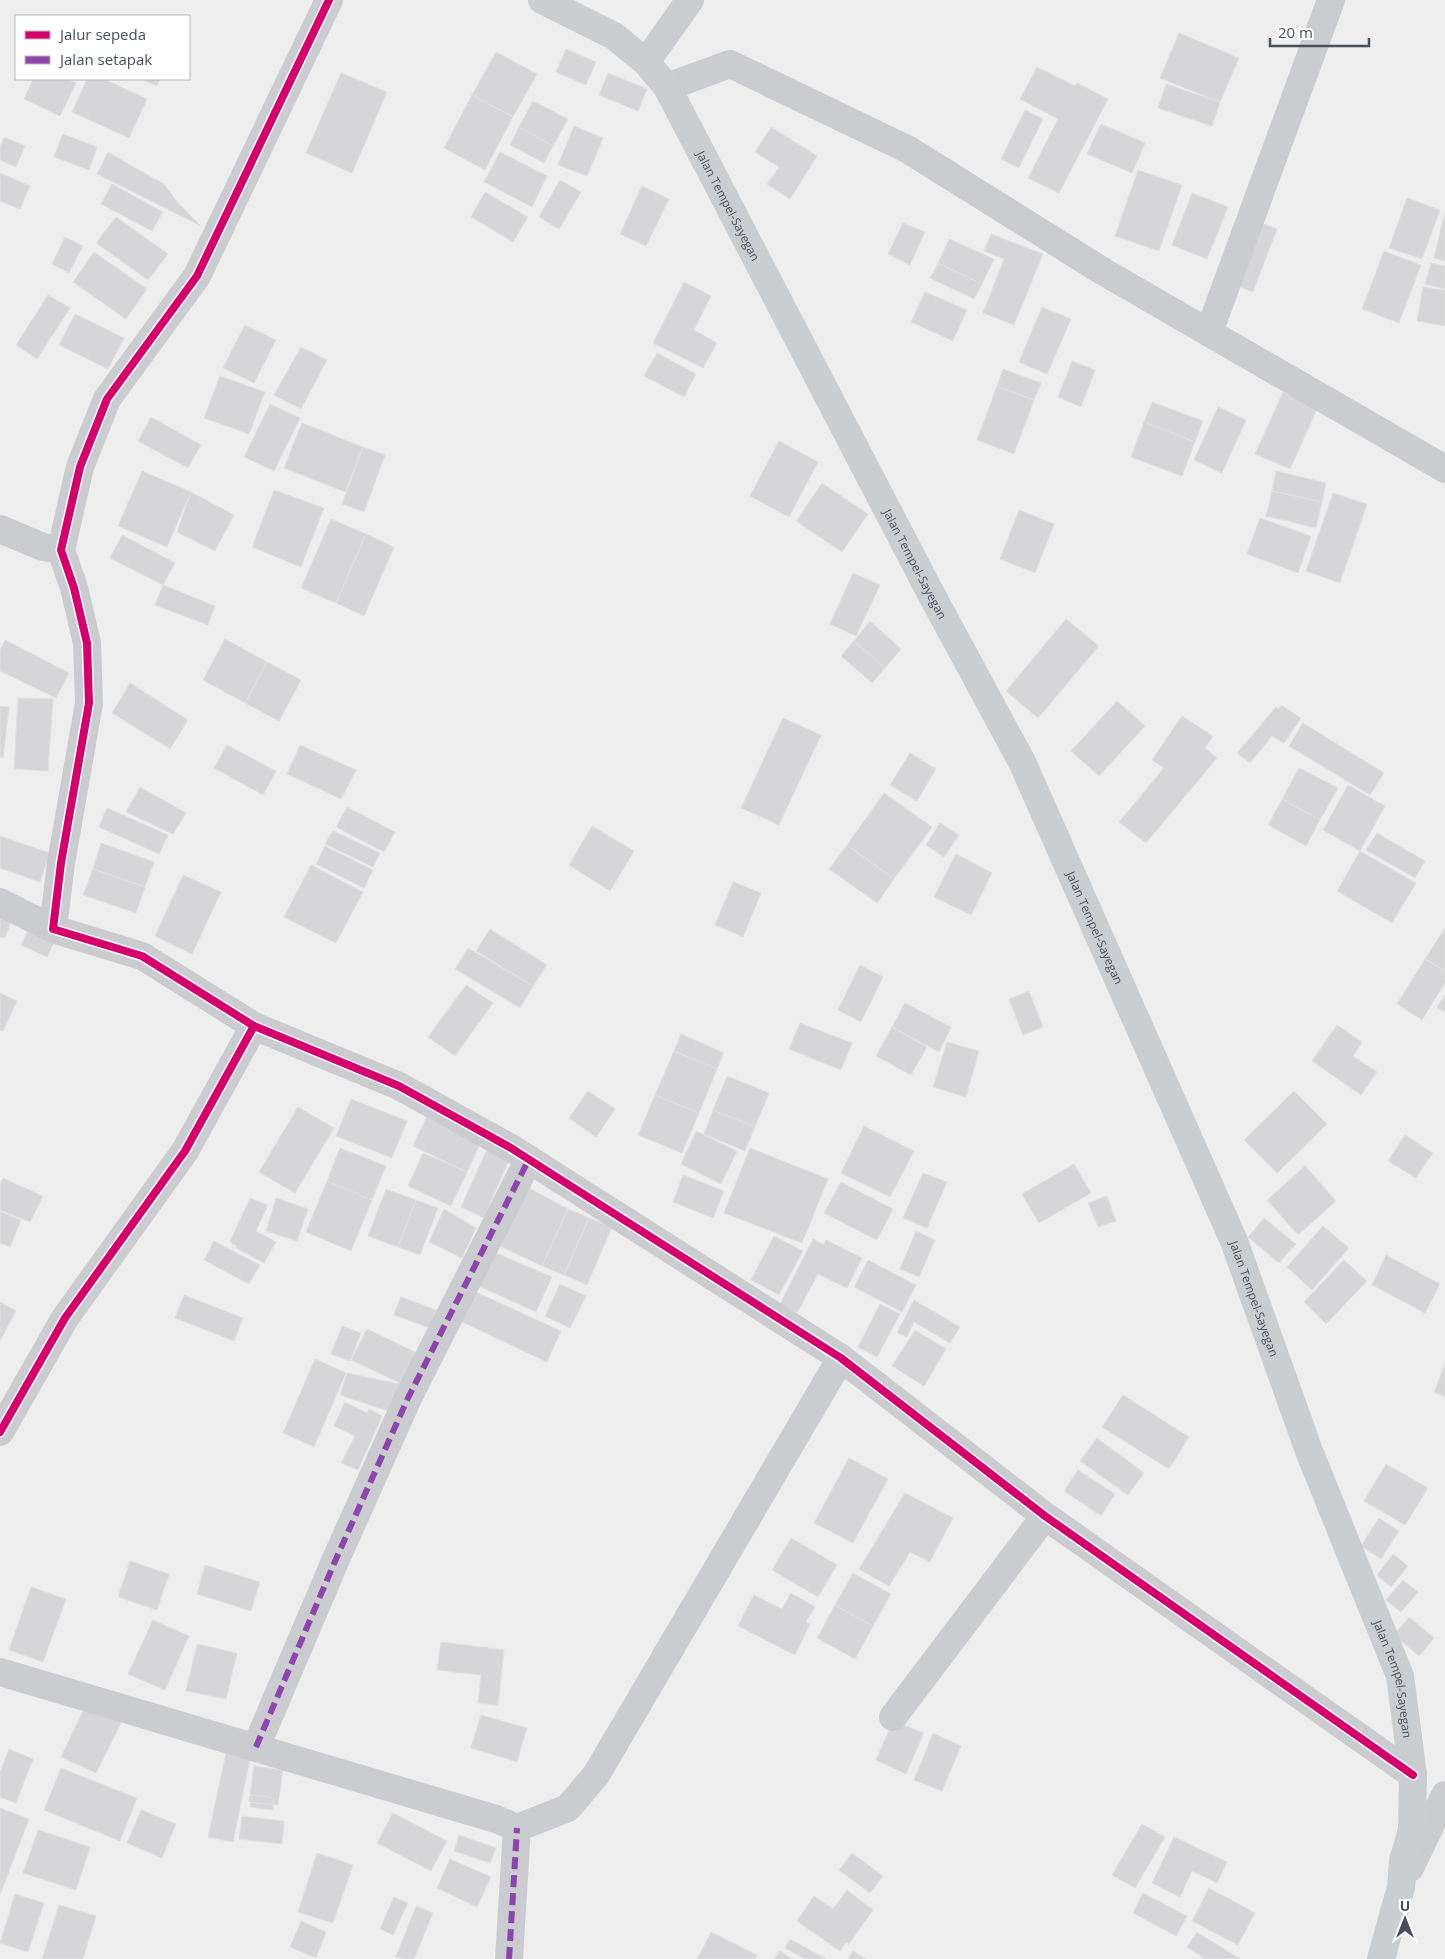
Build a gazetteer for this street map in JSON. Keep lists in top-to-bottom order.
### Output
{
  "streets": {
    "main road": ["Jalan Tempel-Sayegan"]
  },
  "legend": ["Jalur sepeda", "Jalan setapak"],
  "scale_bar": "20 m",
  "north": "top"
}
